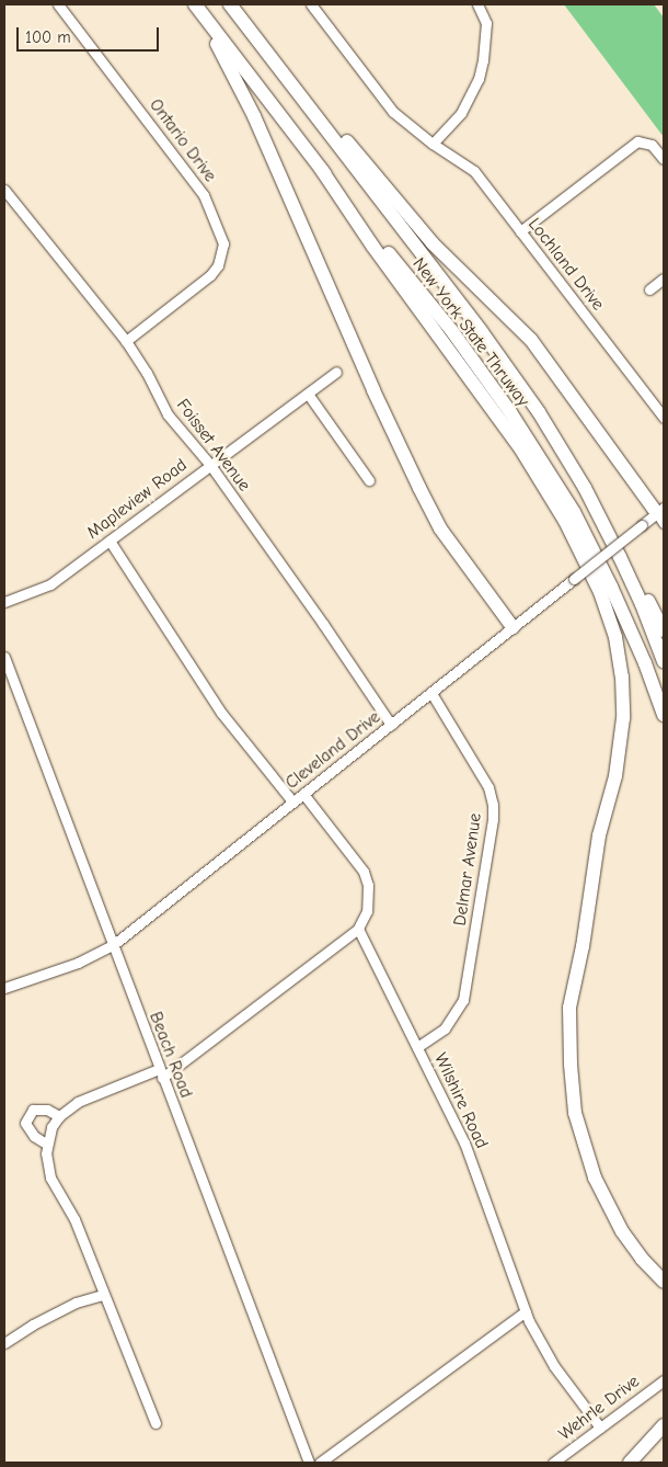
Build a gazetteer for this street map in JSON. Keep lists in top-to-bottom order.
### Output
{
  "streets": {
    "highway": ["New York State Thruway"],
    "street": [
      "Ontario Drive",
      "Lochland Drive",
      "Foisset Avenue",
      "Mapleview Road",
      "Cleveland Drive",
      "Delmar Avenue",
      "Beach Road",
      "Wilshire Road",
      "Wehrle Drive"
    ]
  },
  "crossings": [
    ["Ontario Drive", "Foisset Avenue"],
    ["Foisset Avenue", "Mapleview Road"],
    ["Foisset Avenue", "Cleveland Drive"],
    ["Cleveland Drive", "Delmar Avenue"],
    ["Cleveland Drive", "Beach Road"],
    ["Delmar Avenue", "Wilshire Road"],
    ["Wilshire Road", "Wehrle Drive"]
  ],
  "scale_bar": "100 m"
}
